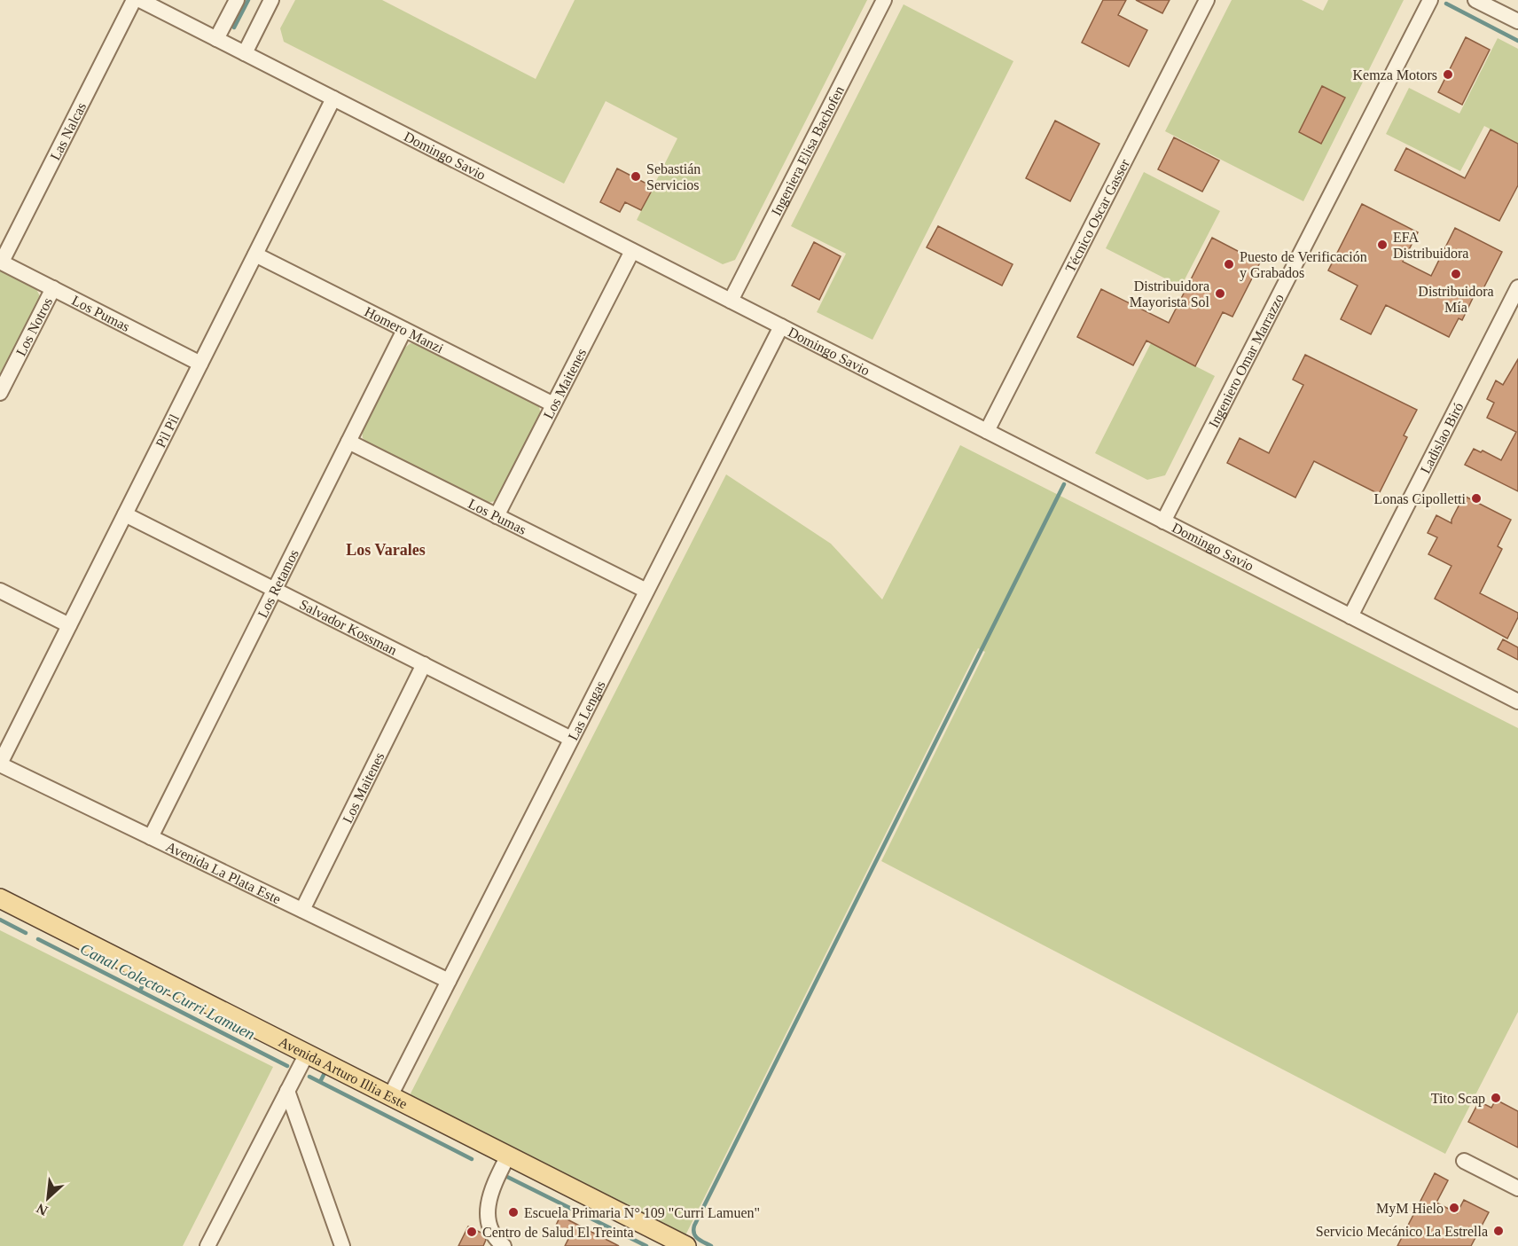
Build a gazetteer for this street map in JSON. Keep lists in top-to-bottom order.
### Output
{
  "streets": {
    "main road": ["Avenida Arturo Illia Este"],
    "street": [
      "Las Nalcas",
      "Ingeniera Elisa Bachofen",
      "Domingo Savio",
      "Técnico Oscar Gasser",
      "Los Pumas",
      "Los Notros",
      "Homero Manzi",
      "Ingeniero Omar Marrazzo",
      "Los Maitenes",
      "Pil Pil",
      "Ladislao Biró",
      "Los Retamos",
      "Salvador Kossman",
      "Las Lengas",
      "Avenida La Plata Este"
    ]
  },
  "crossings": [
    ["Las Nalcas", "Los Pumas"],
    ["Ingeniera Elisa Bachofen", "Domingo Savio"],
    ["Domingo Savio", "Técnico Oscar Gasser"],
    ["Domingo Savio", "Ingeniero Omar Marrazzo"],
    ["Domingo Savio", "Los Maitenes"],
    ["Domingo Savio", "Pil Pil"],
    ["Domingo Savio", "Ladislao Biró"],
    ["Domingo Savio", "Las Lengas"],
    ["Los Pumas", "Los Notros"],
    ["Los Pumas", "Los Maitenes"],
    ["Los Pumas", "Pil Pil"],
    ["Los Pumas", "Los Retamos"],
    ["Los Pumas", "Las Lengas"],
    ["Homero Manzi", "Los Maitenes"],
    ["Homero Manzi", "Pil Pil"],
    ["Homero Manzi", "Los Retamos"],
    ["Los Maitenes", "Salvador Kossman"],
    ["Los Maitenes", "Avenida La Plata Este"],
    ["Pil Pil", "Salvador Kossman"],
    ["Pil Pil", "Avenida La Plata Este"],
    ["Los Retamos", "Salvador Kossman"],
    ["Los Retamos", "Avenida La Plata Este"],
    ["Salvador Kossman", "Las Lengas"],
    ["Las Lengas", "Avenida La Plata Este"],
    ["Las Lengas", "Avenida Arturo Illia Este"]
  ],
  "districts": ["Los Varales"],
  "water": ["Canal Colector Curri Lamuen"],
  "places": [
    "Kemza Motors",
    "Sebastián Servicios",
    "EFA Distribuidora",
    "Puesto de Verificación y Grabados",
    "Distribuidora Mía",
    "Distribuidora Mayorista Sol",
    "Lonas Cipolletti",
    "Tito Scap",
    "MyM Hielo",
    "Escuela Primaria N° 109 \"Curri Lamuen\"",
    "Servicio Mecánico La Estrella",
    "Centro de Salud El Treinta"
  ],
  "north": "bottom left"
}
